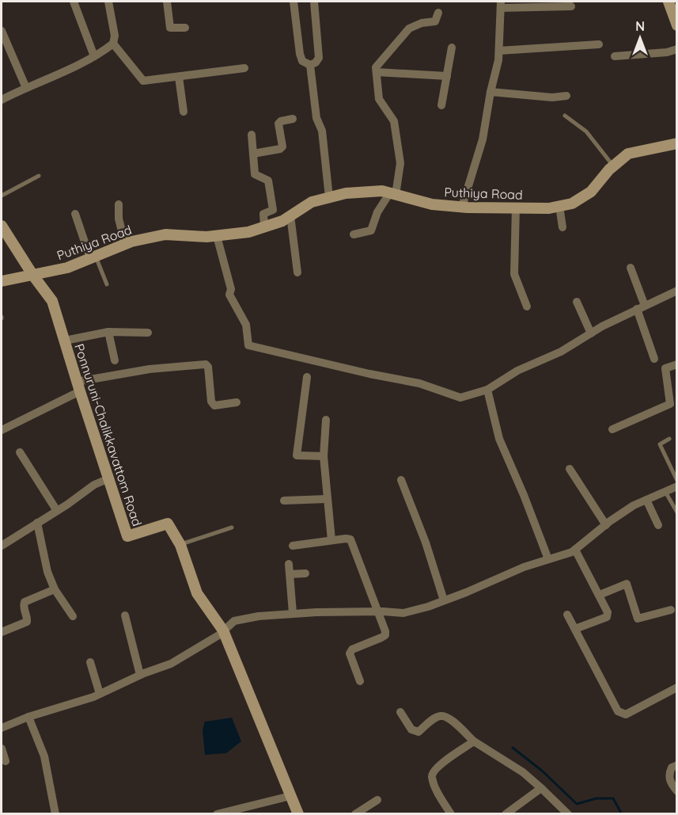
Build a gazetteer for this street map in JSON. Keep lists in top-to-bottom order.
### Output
{
  "streets": {
    "street": ["Puthiya Road", "Ponnuruni-Chalikkavattom Road"]
  },
  "crossings": [
    ["Puthiya Road", "Ponnuruni-Chalikkavattom Road"]
  ],
  "north": "top"
}
